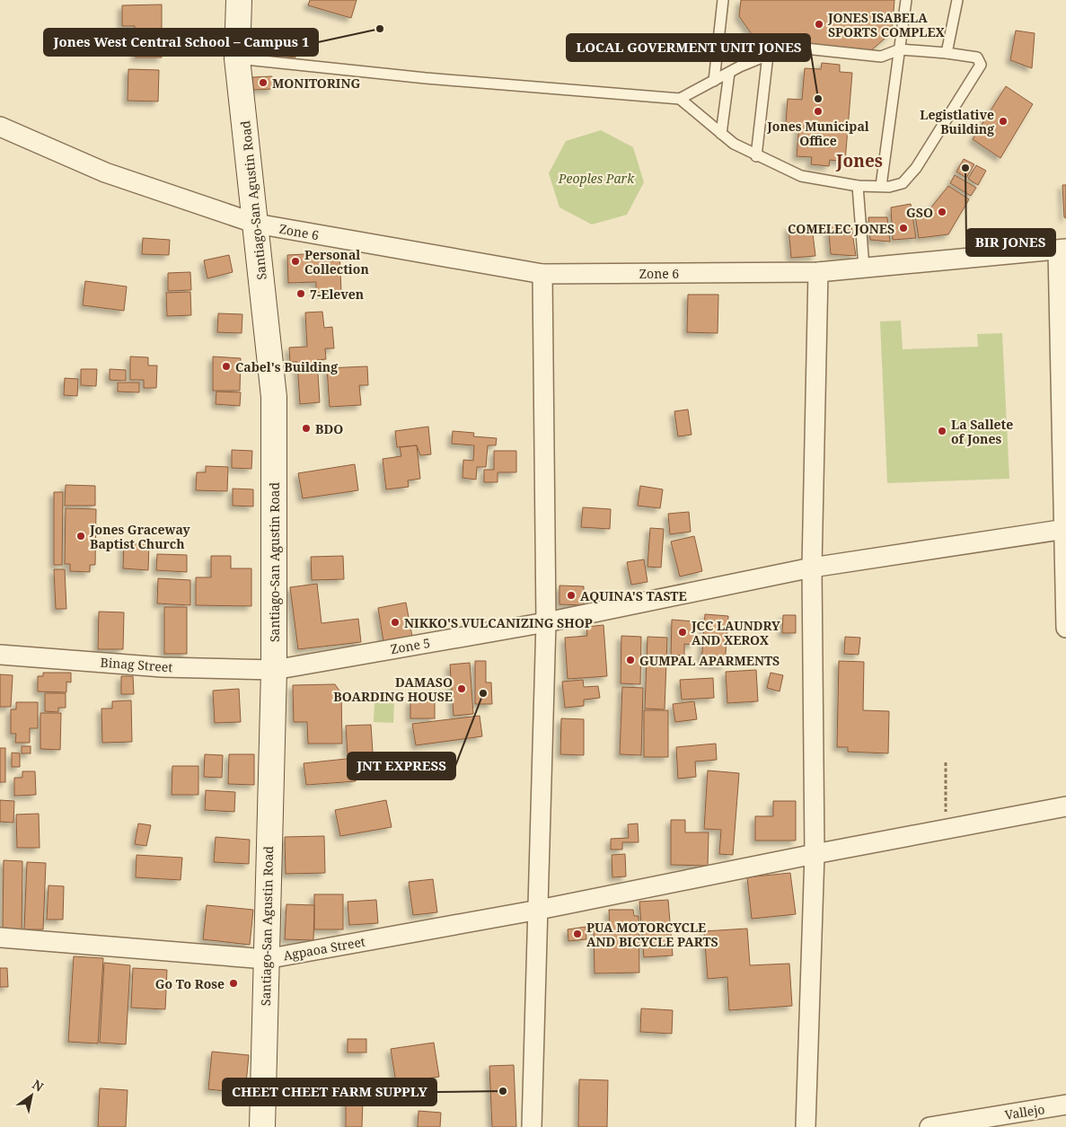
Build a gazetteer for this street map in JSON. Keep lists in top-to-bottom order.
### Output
{
  "streets": {
    "main road": ["Santiago-San Agustin Road"],
    "street": [
      "Zone 6",
      "Zone 5",
      "Binag Street",
      "Agpaoa Street",
      "Vallejo"
    ]
  },
  "crossings": [
    ["Santiago-San Agustin Road", "Zone 6"],
    ["Santiago-San Agustin Road", "Zone 5"],
    ["Santiago-San Agustin Road", "Binag Street"],
    ["Santiago-San Agustin Road", "Agpaoa Street"],
    ["Zone 5", "Binag Street"]
  ],
  "districts": ["Jones"],
  "parks": ["Peoples Park"],
  "places": [
    "JONES ISABELA SPORTS COMPLEX",
    "Jones West Central School – Campus 1",
    "MONITORING",
    "LOCAL GOVERMENT UNIT JONES",
    "Jones Municipal Office",
    "Legistlative Building",
    "BIR JONES",
    "GSO",
    "COMELEC JONES",
    "Personal Collection",
    "7-Eleven",
    "Cabel's Building",
    "BDO",
    "La Sallete of Jones",
    "Jones Graceway Baptist Church",
    "AQUINA'S TASTE",
    "NIKKO'S VULCANIZING SHOP",
    "JCC LAUNDRY AND XEROX",
    "GUMPAL APARMENTS",
    "DAMASO BOARDING HOUSE",
    "JNT EXPRESS",
    "PUA MOTORCYCLE AND BICYCLE PARTS",
    "Go To Rose",
    "CHEET CHEET FARM SUPPLY"
  ],
  "north": "top right"
}
